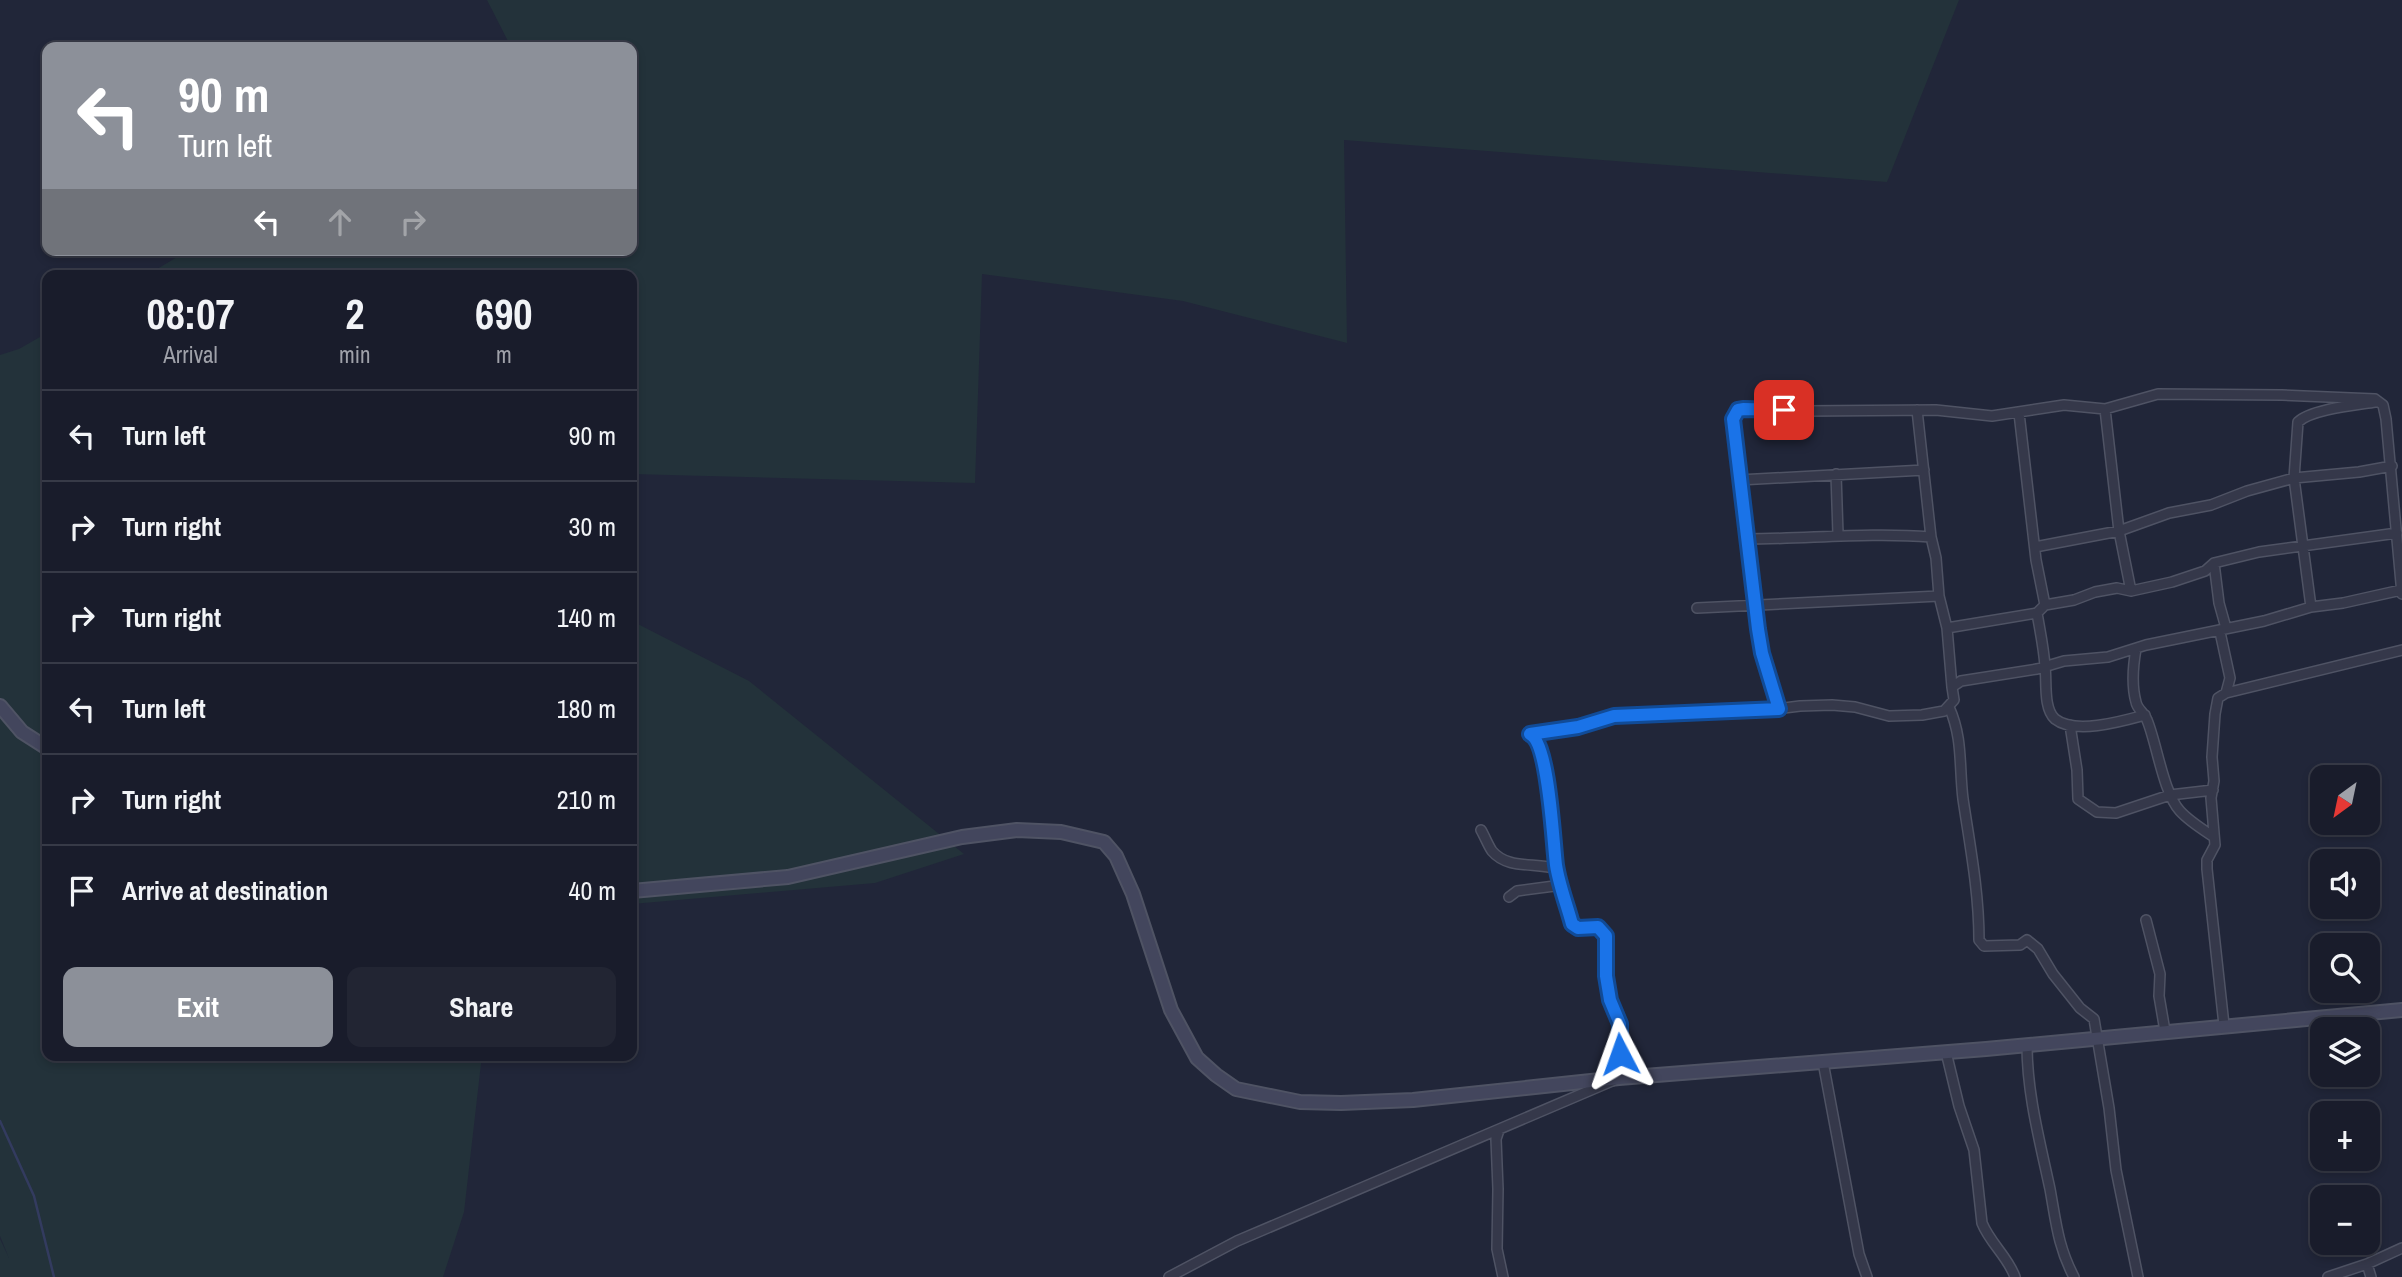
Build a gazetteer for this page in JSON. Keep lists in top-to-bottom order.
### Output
{
  "north": "bottom left",
  "page": {
    "turn": ["90 m", "Turn left"],
    "eta": [
      "08:07",
      "Arrival",
      "2",
      "min",
      "690",
      "m"
    ],
    "list": [
      {
        "name": "Turn left",
        "value": "90 m"
      },
      {
        "name": "Turn right",
        "value": "30 m"
      },
      {
        "name": "Turn right",
        "value": "140 m"
      },
      {
        "name": "Turn left",
        "value": "180 m"
      },
      {
        "name": "Turn right",
        "value": "210 m"
      },
      {
        "name": "Arrive at destination",
        "value": "40 m"
      }
    ],
    "map_buttons": ["+", "−"],
    "buttons": ["Exit", "Share"]
  }
}
